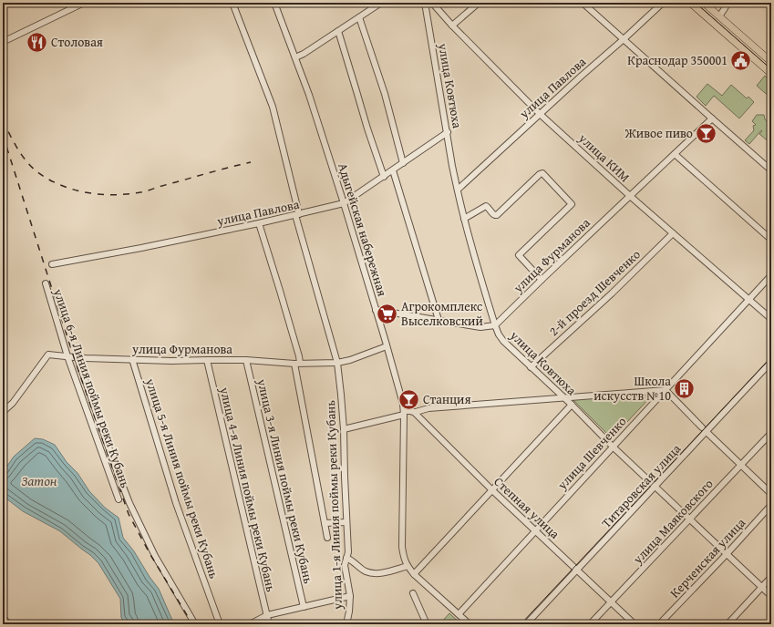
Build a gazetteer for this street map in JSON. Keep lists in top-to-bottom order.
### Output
{
  "streets": {
    "street": [
      "улица Ковтюха",
      "улица Павлова",
      "улица КИМ",
      "Адыгейская набережная",
      "улица Фурманова",
      "2-й проезд Шевченко",
      "улица 6-я Линия поймы реки Кубань",
      "улица Шевченко",
      "улица 5-я Линия поймы реки Кубань",
      "улица 3-я Линия поймы реки Кубань",
      "Титаровская улица",
      "улица 4-я Линия поймы реки Кубань",
      "улица 1-я Линия поймы реки Кубань",
      "Степная улица",
      "улица Маяковского",
      "Керченская улица"
    ]
  },
  "crossings": [
    ["улица Ковтюха", "улица Павлова"],
    ["улица Ковтюха", "улица Фурманова"],
    ["улица Ковтюха", "2-й проезд Шевченко"],
    ["улица Ковтюха", "улица Шевченко"],
    ["улица Ковтюха", "Титаровская улица"],
    ["улица Ковтюха", "улица Маяковского"],
    ["улица Ковтюха", "Керченская улица"],
    ["улица Павлова", "улица КИМ"],
    ["улица Павлова", "Адыгейская набережная"],
    ["улица Павлова", "улица 1-я Линия поймы реки Кубань"],
    ["улица КИМ", "улица Фурманова"],
    ["улица КИМ", "2-й проезд Шевченко"],
    ["улица КИМ", "улица Шевченко"],
    ["Адыгейская набережная", "улица Фурманова"],
    ["Адыгейская набережная", "улица Шевченко"],
    ["Адыгейская набережная", "Степная улица"],
    ["улица Фурманова", "улица 6-я Линия поймы реки Кубань"],
    ["улица Фурманова", "улица 5-я Линия поймы реки Кубань"],
    ["улица Фурманова", "улица 3-я Линия поймы реки Кубань"],
    ["улица Фурманова", "улица 4-я Линия поймы реки Кубань"],
    ["улица Фурманова", "улица 1-я Линия поймы реки Кубань"],
    ["улица Шевченко", "Степная улица"],
    ["Титаровская улица", "Степная улица"],
    ["Степная улица", "улица Маяковского"]
  ],
  "water": ["Затон"],
  "places": {
    "restaurant": ["Столовая"],
    "public building": ["Краснодар 350001"],
    "bar": ["Живое пиво", "Станция"],
    "supermarket": ["Агрокомплекс Выселковский"],
    "building": ["Школа искусств №10"]
  }
}
